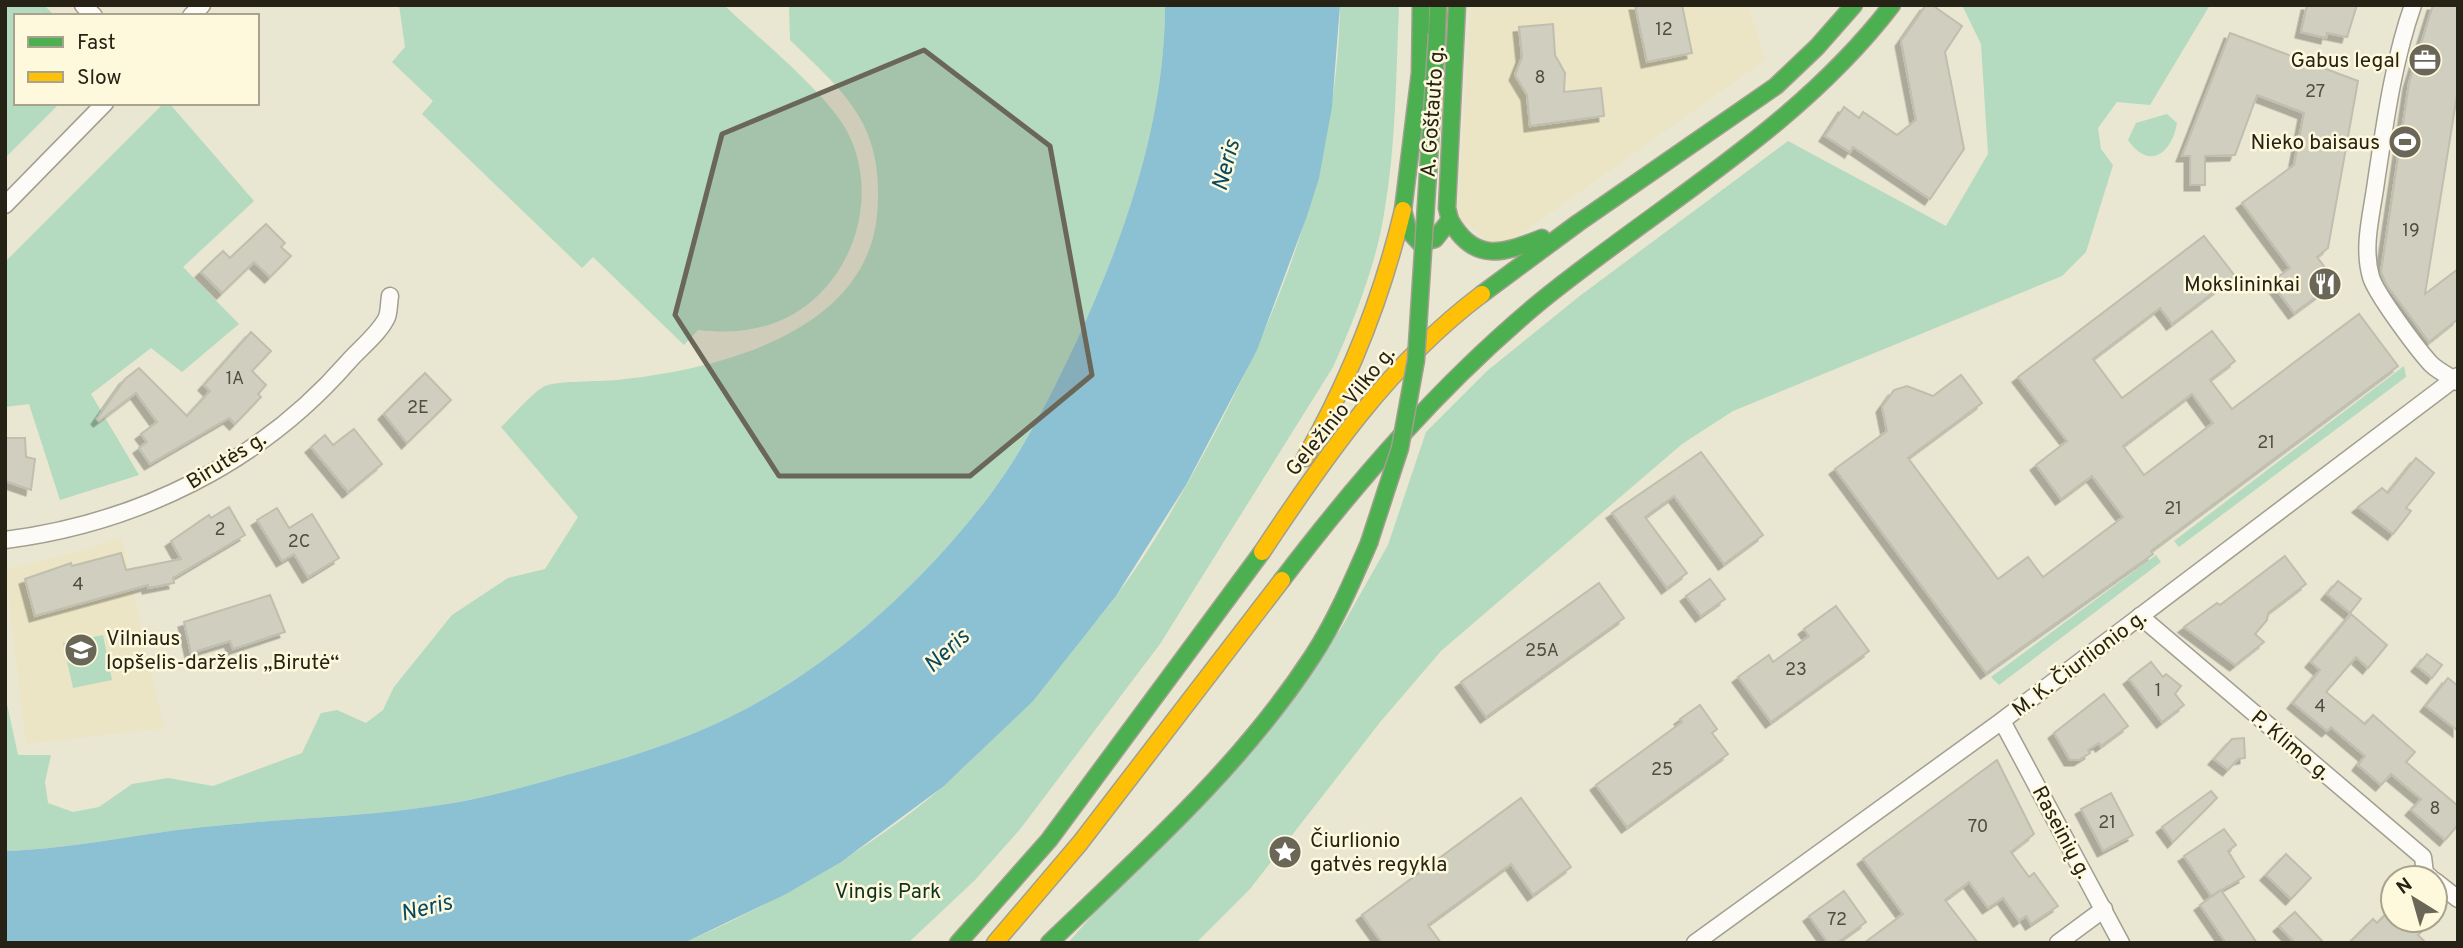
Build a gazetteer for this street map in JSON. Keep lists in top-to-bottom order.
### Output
{
  "streets": {
    "main road": ["A. Goštauto g.", "Geležinio Vilko g."],
    "street": [
      "Birutės g.",
      "M. K. Čiurlionio g.",
      "P. Klimo g.",
      "Raseinių g."
    ]
  },
  "crossings": [
    ["A. Goštauto g.", "Geležinio Vilko g."],
    ["M. K. Čiurlionio g.", "P. Klimo g."],
    ["M. K. Čiurlionio g.", "Raseinių g."]
  ],
  "water": ["Neris"],
  "parks": ["Vingis Park"],
  "places": {
    "office": ["Gabus legal"],
    "sports": ["Nieko baisaus"],
    "restaurant": ["Mokslininkai"],
    "school or university": ["Vilniaus lopšelis-darželis „Birutė“"],
    "place": ["Čiurlionio gatvės regykla"]
  },
  "house_numbers": [
    "12",
    "8",
    "27",
    "19",
    "1A",
    "2E",
    "21",
    "21",
    "2",
    "2C",
    "4",
    "25A",
    "23",
    "1",
    "4",
    "25",
    "8",
    "21",
    "70",
    "72"
  ],
  "legend": ["Fast", "Slow"],
  "north": "top left"
}
